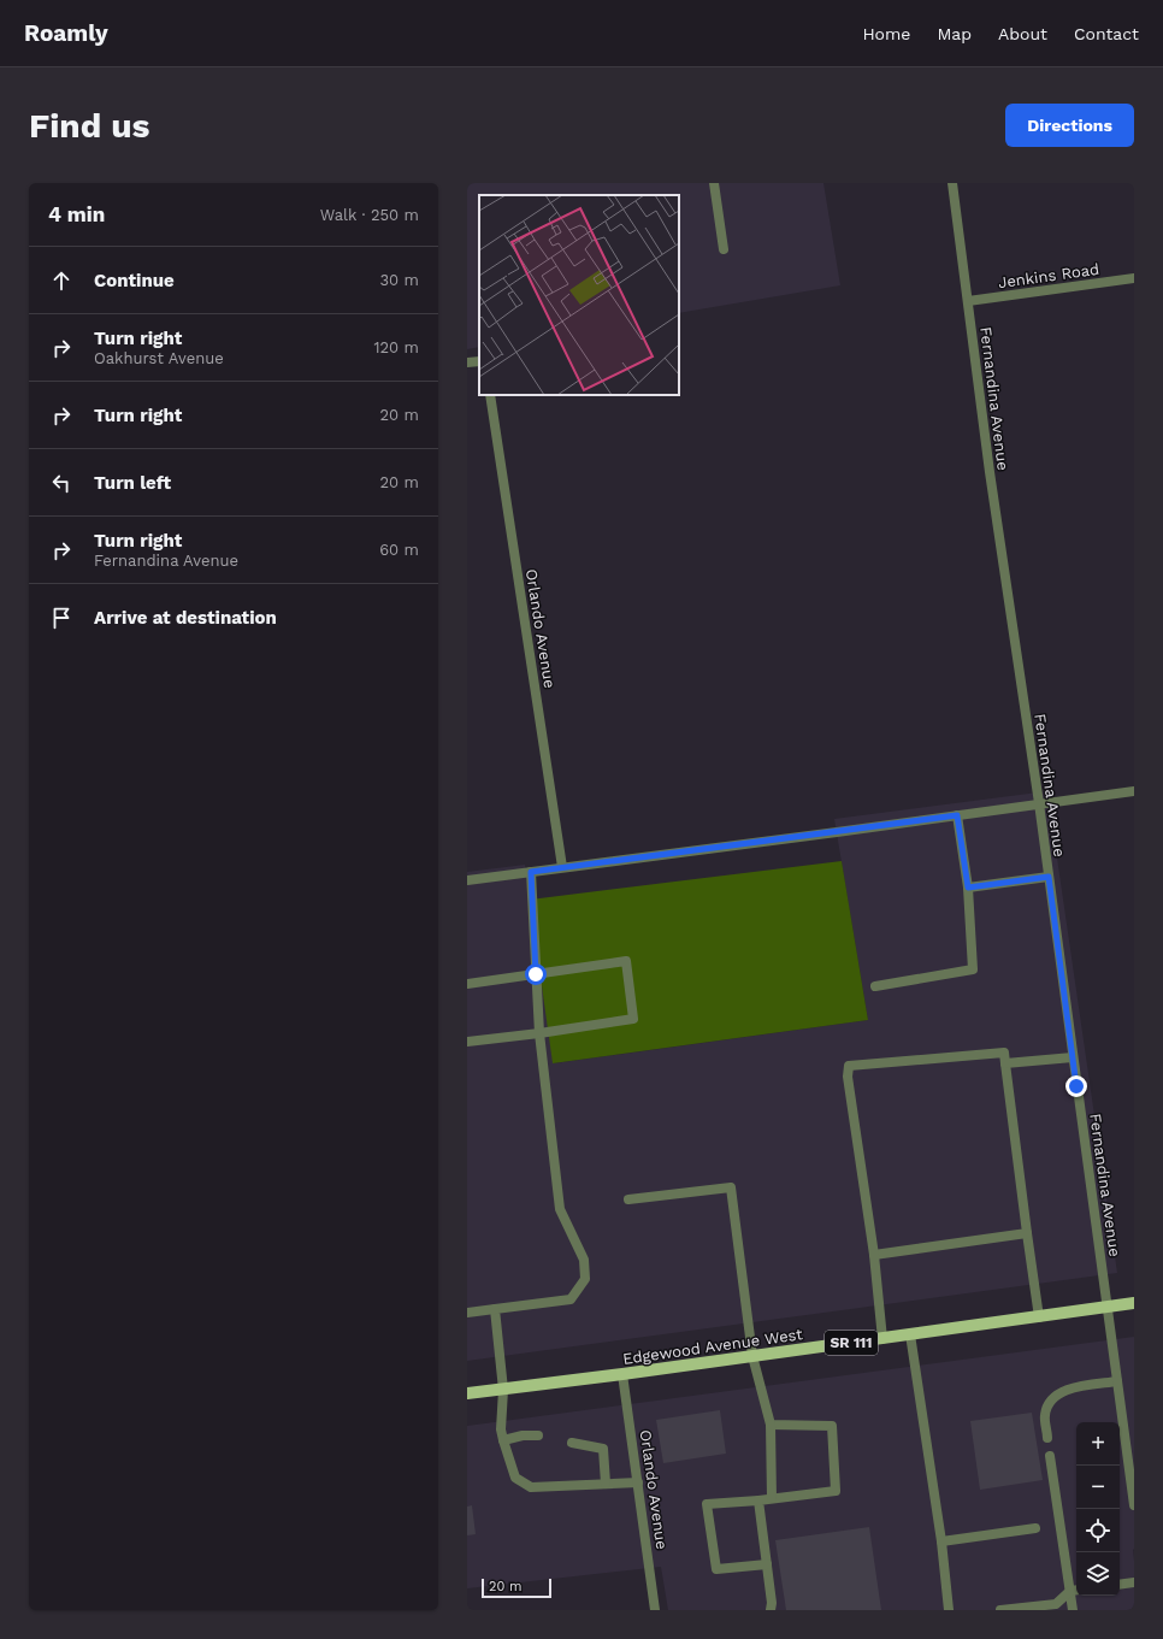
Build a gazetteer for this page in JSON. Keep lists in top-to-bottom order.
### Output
{
  "streets": {
    "main road": ["SR 111", "Edgewood Avenue West"],
    "street": ["Jenkins Road", "Fernandina Avenue", "Orlando Avenue"]
  },
  "crossings": [
    ["Jenkins Road", "Fernandina Avenue"],
    ["Fernandina Avenue", "Edgewood Avenue West"],
    ["Orlando Avenue", "Edgewood Avenue West"]
  ],
  "scale_bar": "20 m",
  "page": {
    "header": "Roamly",
    "nav": [
      "Home",
      "Map",
      "About",
      "Contact"
    ],
    "buttons": "Directions",
    "title": "Find us",
    "heading": ["4 min", "Walk · 250 m"],
    "list": [
      ["Continue", "30 m"],
      ["Turn right", "Oakhurst Avenue", "120 m"],
      ["Turn right", "20 m"],
      ["Turn left", "20 m"],
      ["Turn right", "Fernandina Avenue", "60 m"],
      "Arrive at destination"
    ],
    "map_buttons": ["+", "−"],
    "scale": "20 m"
  }
}
